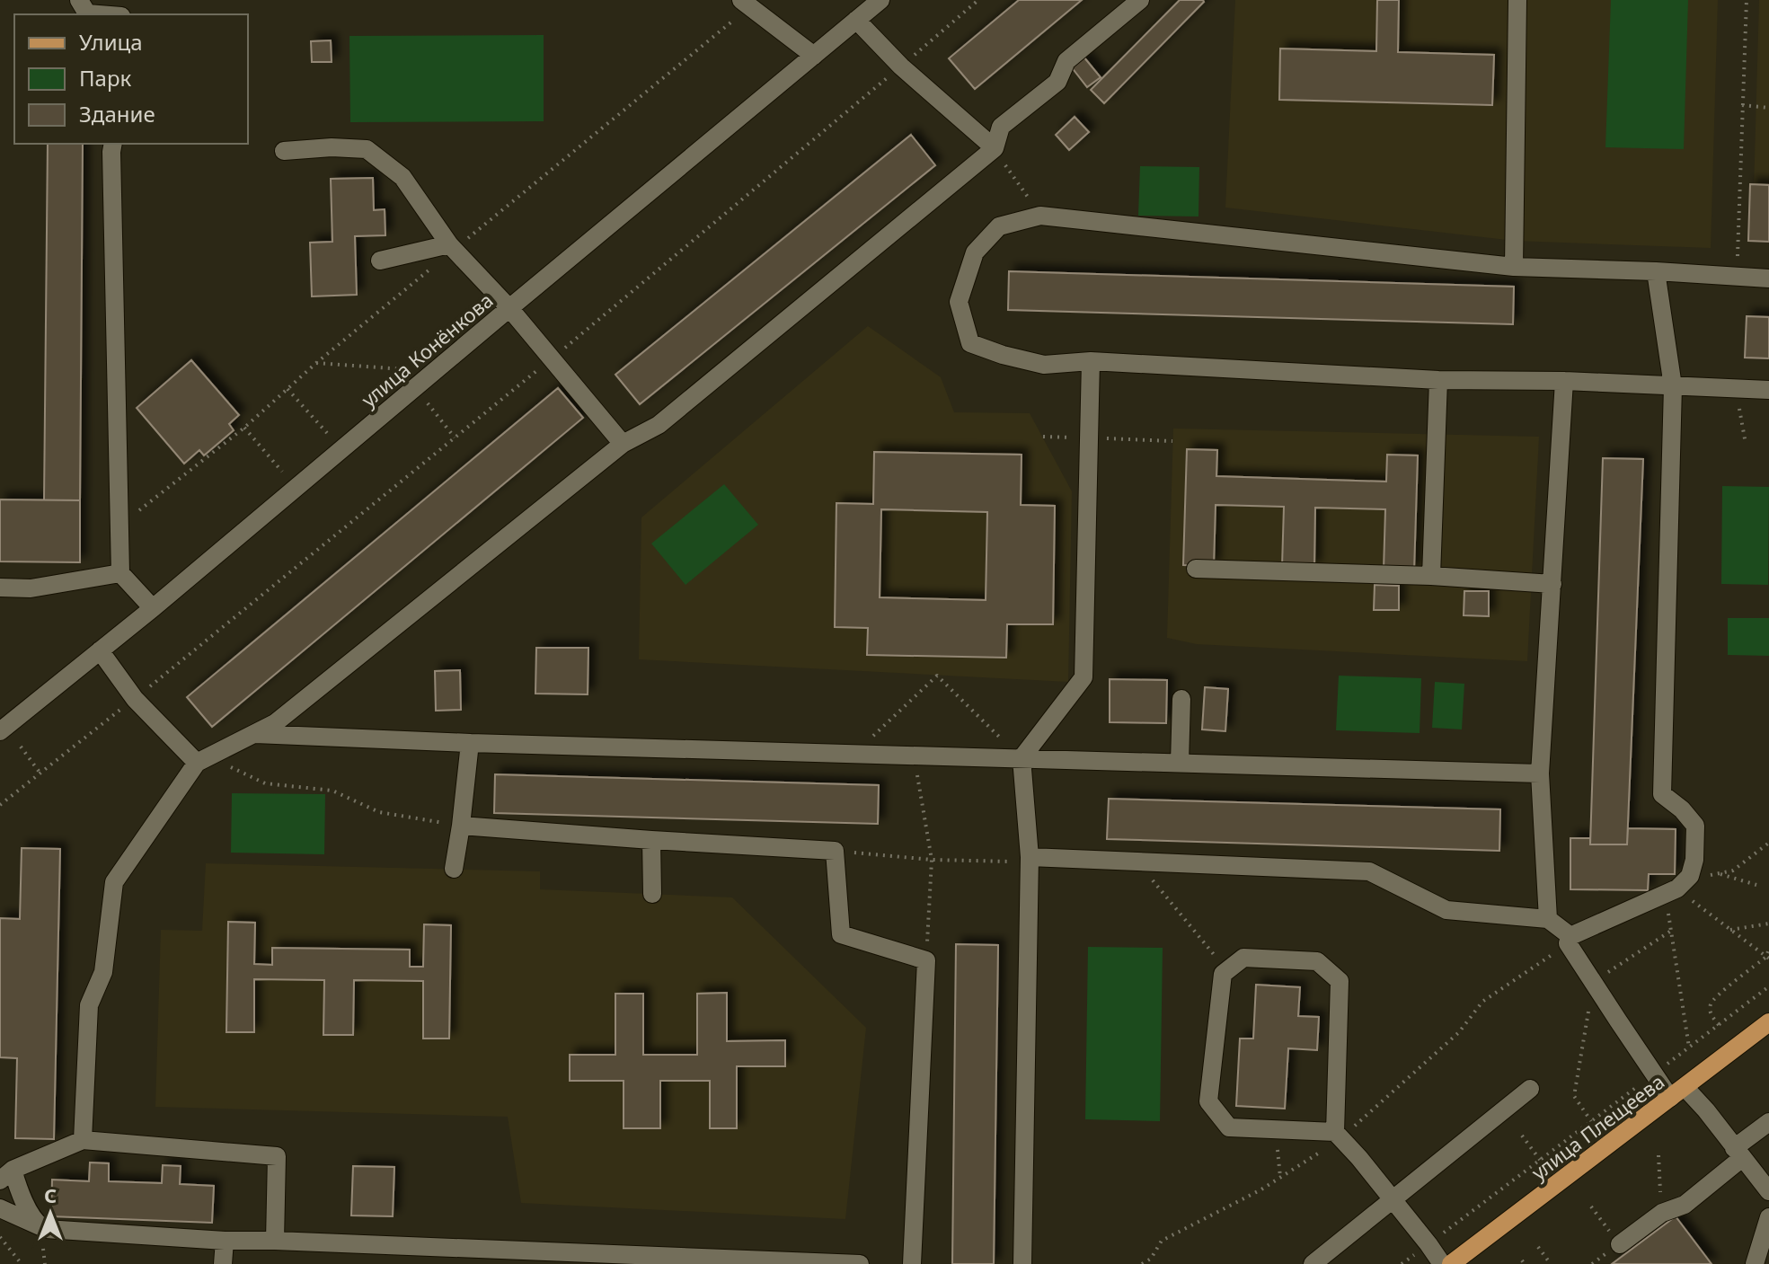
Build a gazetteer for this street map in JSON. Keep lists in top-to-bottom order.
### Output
{
  "streets": {
    "main road": ["улица Плещеева"],
    "street": ["улица Конёнкова"]
  },
  "legend": ["Улица", "Парк", "Здание"],
  "north": "top"
}
